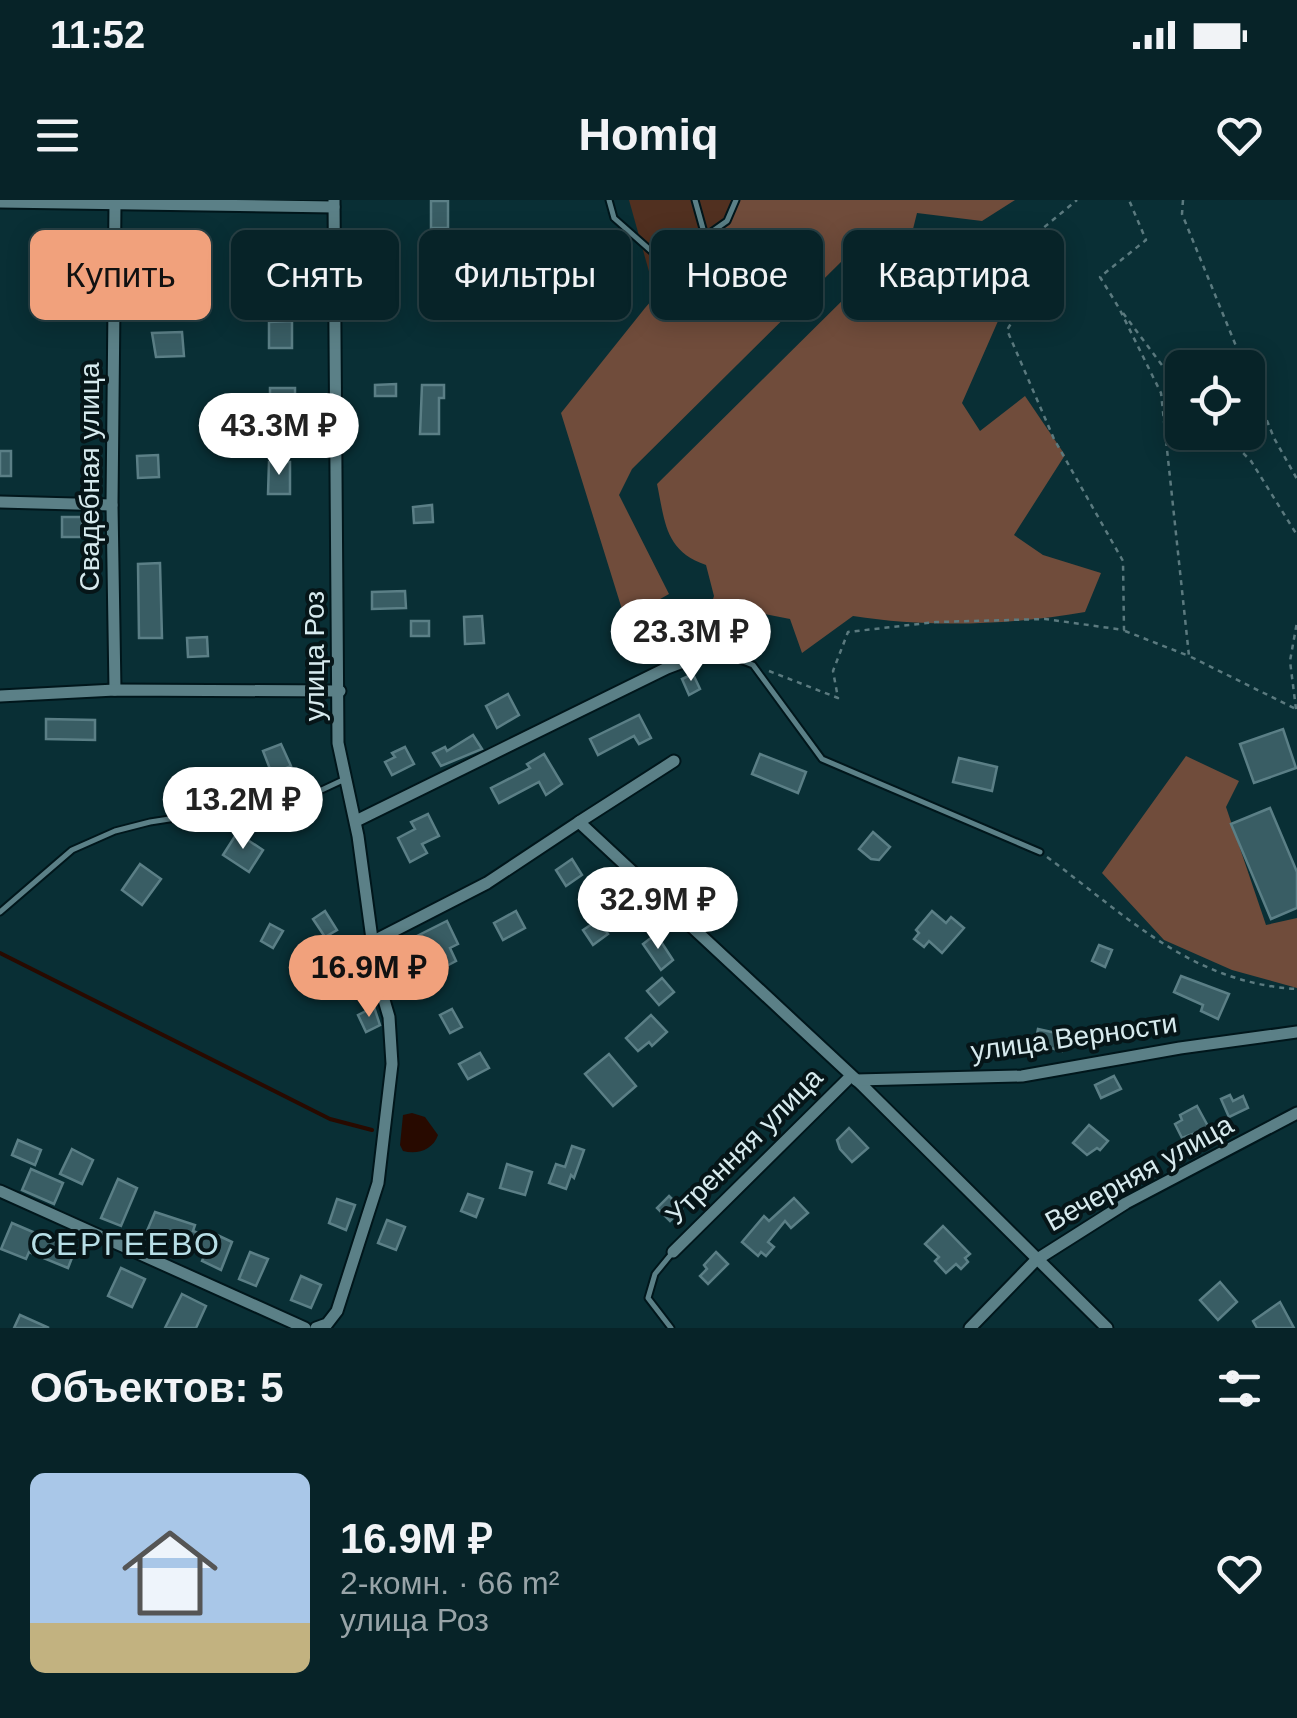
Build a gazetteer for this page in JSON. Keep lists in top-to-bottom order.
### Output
{
  "streets": {
    "street": [
      "Свадебная улица",
      "улица Роз",
      "улица Верности",
      "Утренняя улица",
      "Вечерняя улица"
    ]
  },
  "crossings": [
    ["улица Верности", "Утренняя улица"]
  ],
  "districts": ["СЕРГЕЕВО"],
  "page": {
    "status": "11:52",
    "header": "Homiq",
    "chip": [
      "Купить",
      "Снять",
      "Фильтры",
      "Новое",
      "Квартира"
    ],
    "price": [
      "43.3M ₽",
      "23.3M ₽",
      "13.2M ₽",
      "32.9M ₽",
      "16.9M ₽"
    ],
    "heading": "Объектов: 5",
    "list": [
      {
        "name": "16.9M ₽",
        "note": "2-комн. · 66 m² · улица Роз"
      }
    ]
  }
}
